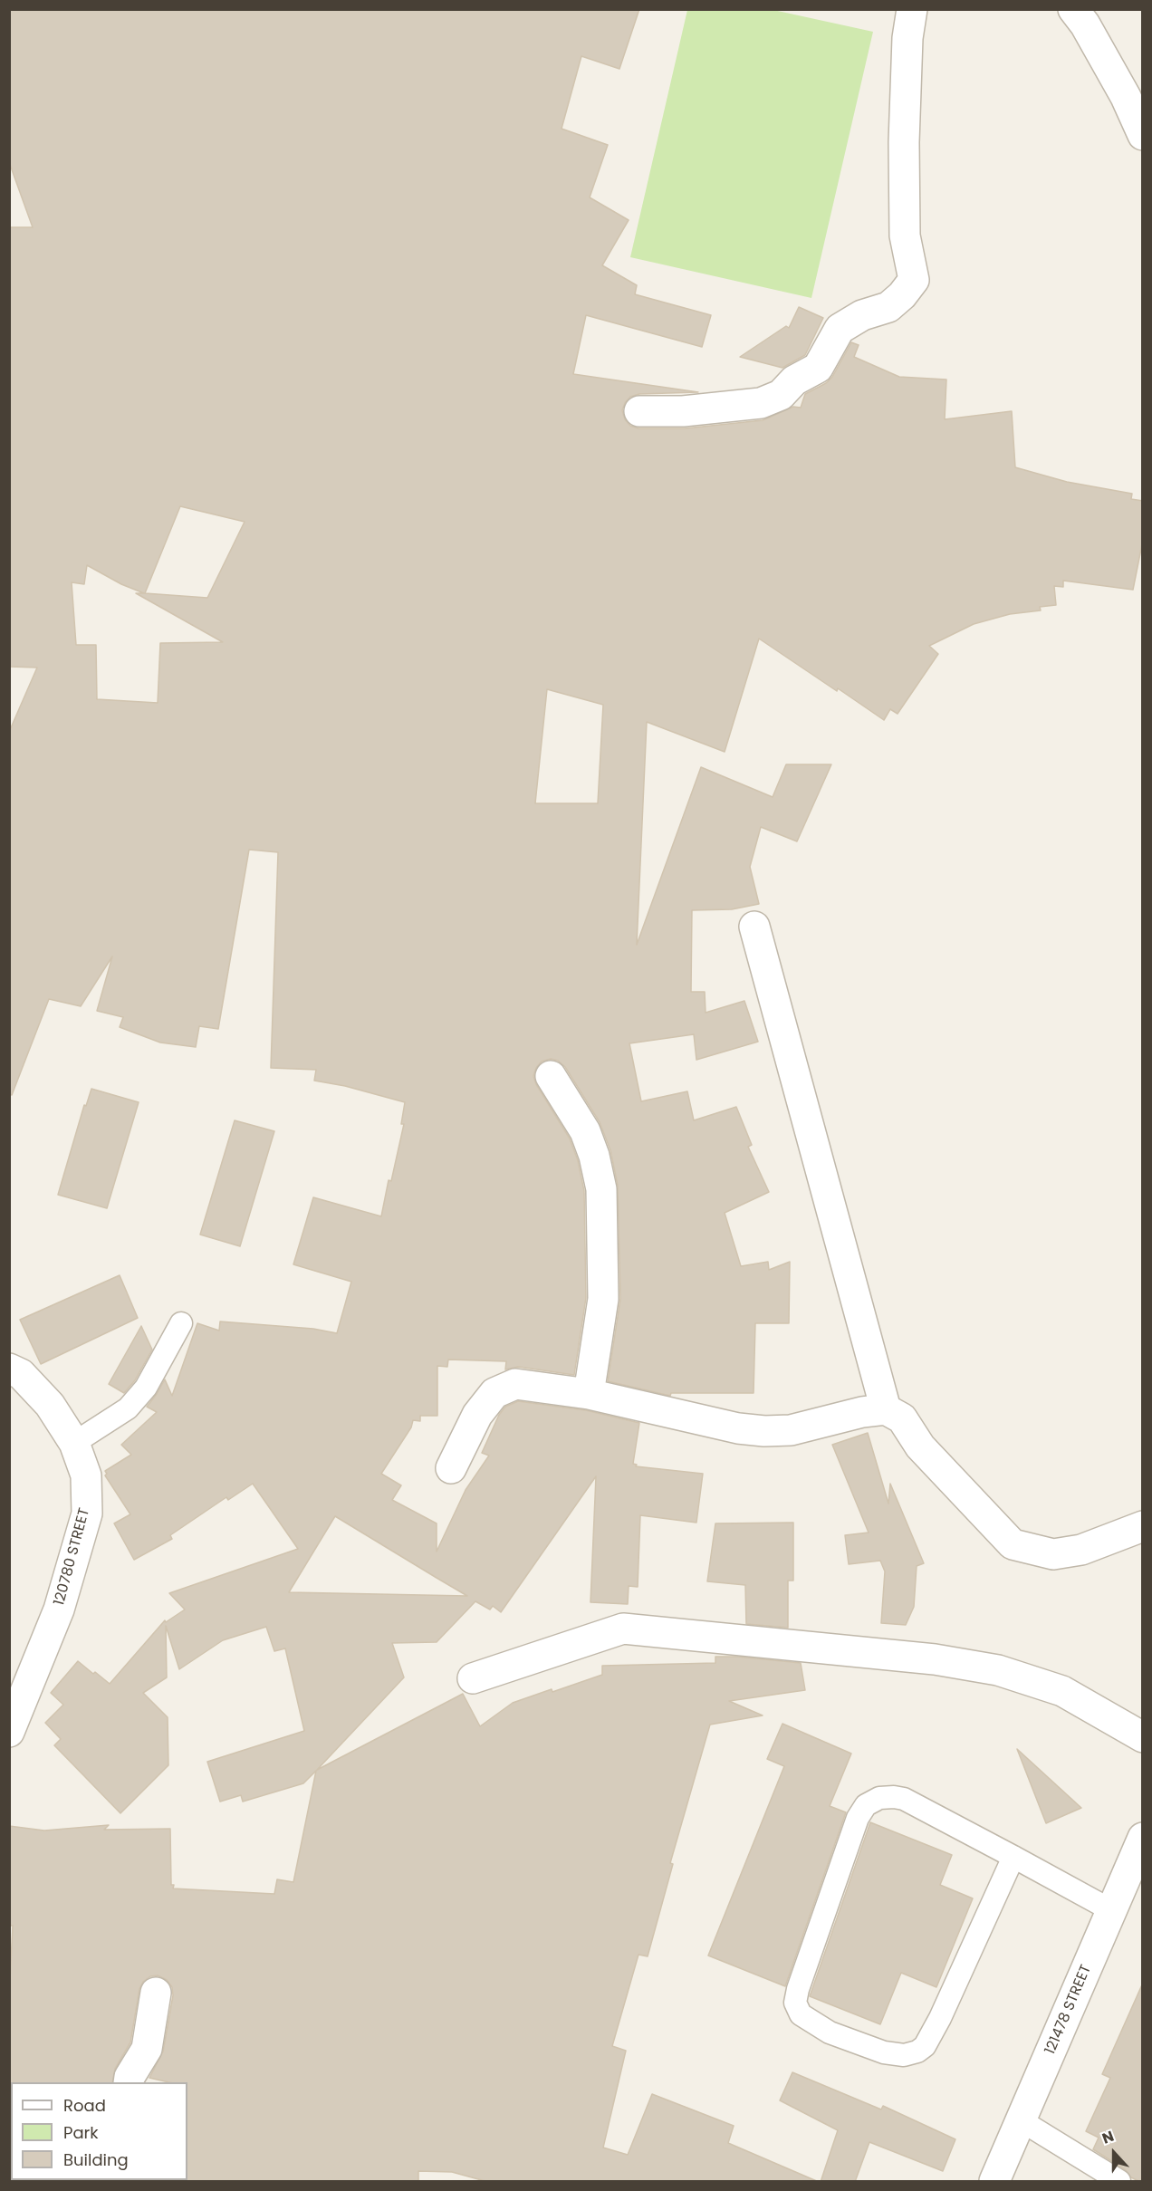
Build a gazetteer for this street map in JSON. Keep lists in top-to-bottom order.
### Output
{
  "streets": {
    "street": ["120780 STREET", "121478 STREET"]
  },
  "legend": ["Road", "Park", "Building"],
  "north": "top"
}
